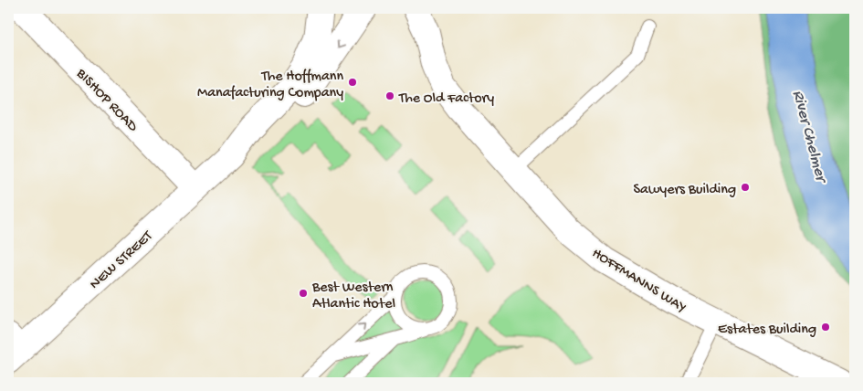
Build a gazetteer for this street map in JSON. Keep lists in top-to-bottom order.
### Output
{
  "streets": {
    "street": ["BISHOP ROAD", "NEW STREET", "HOFFMANNS WAY"]
  },
  "crossings": [
    ["BISHOP ROAD", "NEW STREET"]
  ],
  "water": ["River Chelmer"],
  "places": [
    "The Hoffmann Manafacturing Company",
    "The Old Factory",
    "Sawyers Building",
    "Best Western Atlantic Hotel",
    "Estates Building"
  ]
}
